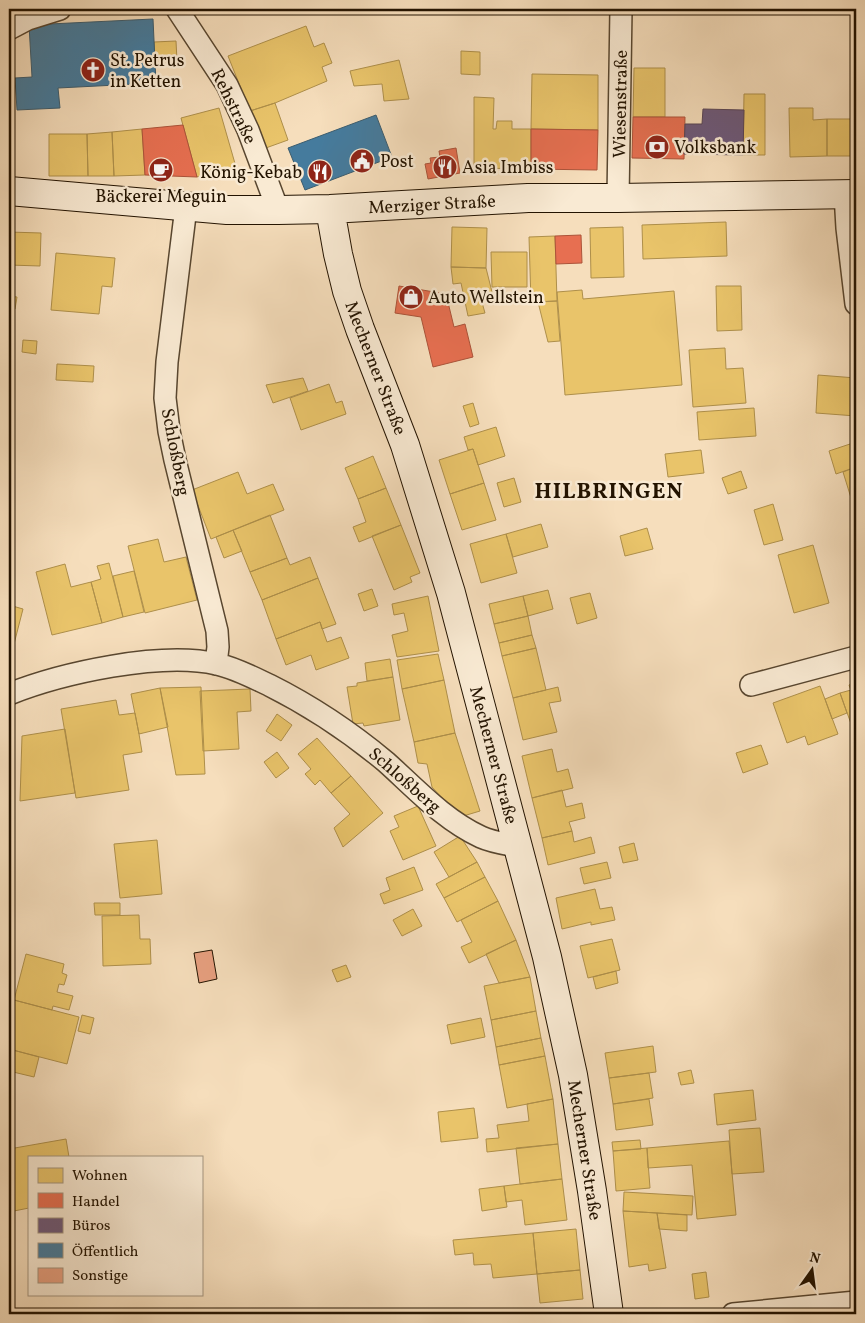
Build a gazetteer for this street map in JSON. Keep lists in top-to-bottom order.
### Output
{
  "streets": {
    "main road": ["Merziger Straße", "Mecherner Straße"],
    "street": ["Wiesenstraße", "Rehstraße", "Schloßberg"]
  },
  "crossings": [
    ["Wiesenstraße", "Merziger Straße"],
    ["Rehstraße", "Merziger Straße"],
    ["Merziger Straße", "Mecherner Straße"],
    ["Merziger Straße", "Schloßberg"],
    ["Mecherner Straße", "Schloßberg"]
  ],
  "districts": ["HILBRINGEN"],
  "places": {
    "church": ["St. Petrus in Ketten"],
    "bank": ["Volksbank"],
    "public building": ["Post"],
    "restaurant": ["Asia Imbiss", "König-Kebab"],
    "cafe": ["Bäckerei Meguin"],
    "shop": ["Auto Wellstein"]
  },
  "legend": [
    "Wohnen",
    "Handel",
    "Büros",
    "Öffentlich",
    "Sonstige"
  ],
  "north": "top"
}
